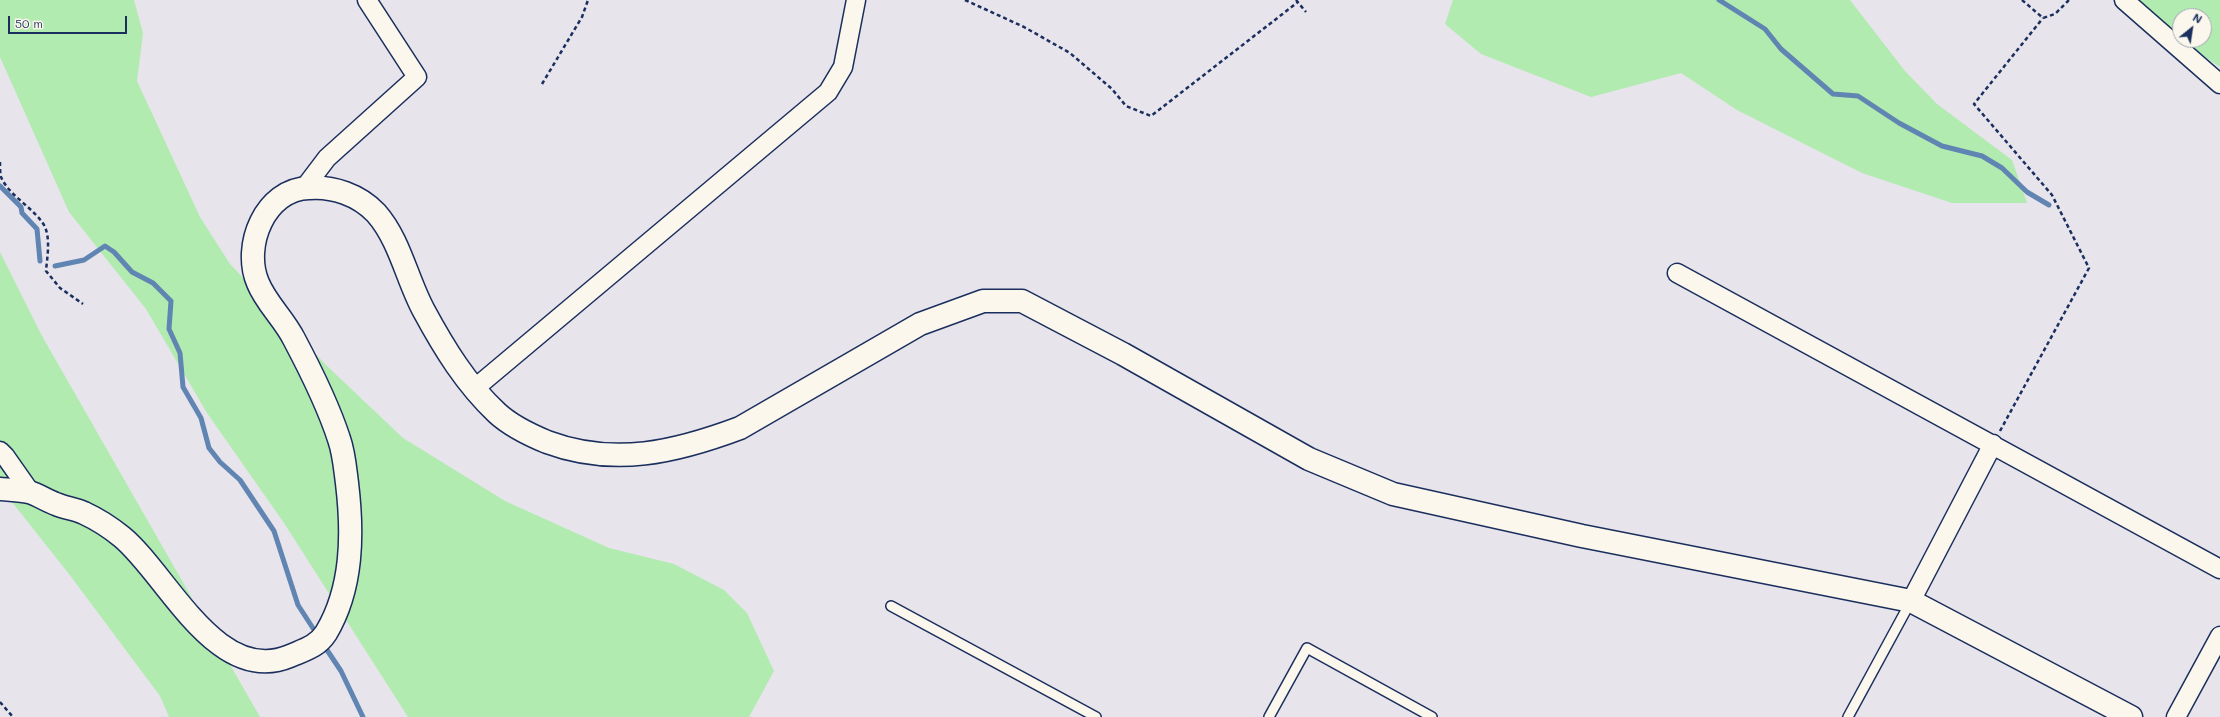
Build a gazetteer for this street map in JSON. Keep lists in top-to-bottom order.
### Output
{
  "scale_bar": "50 m",
  "north": "top right"
}
